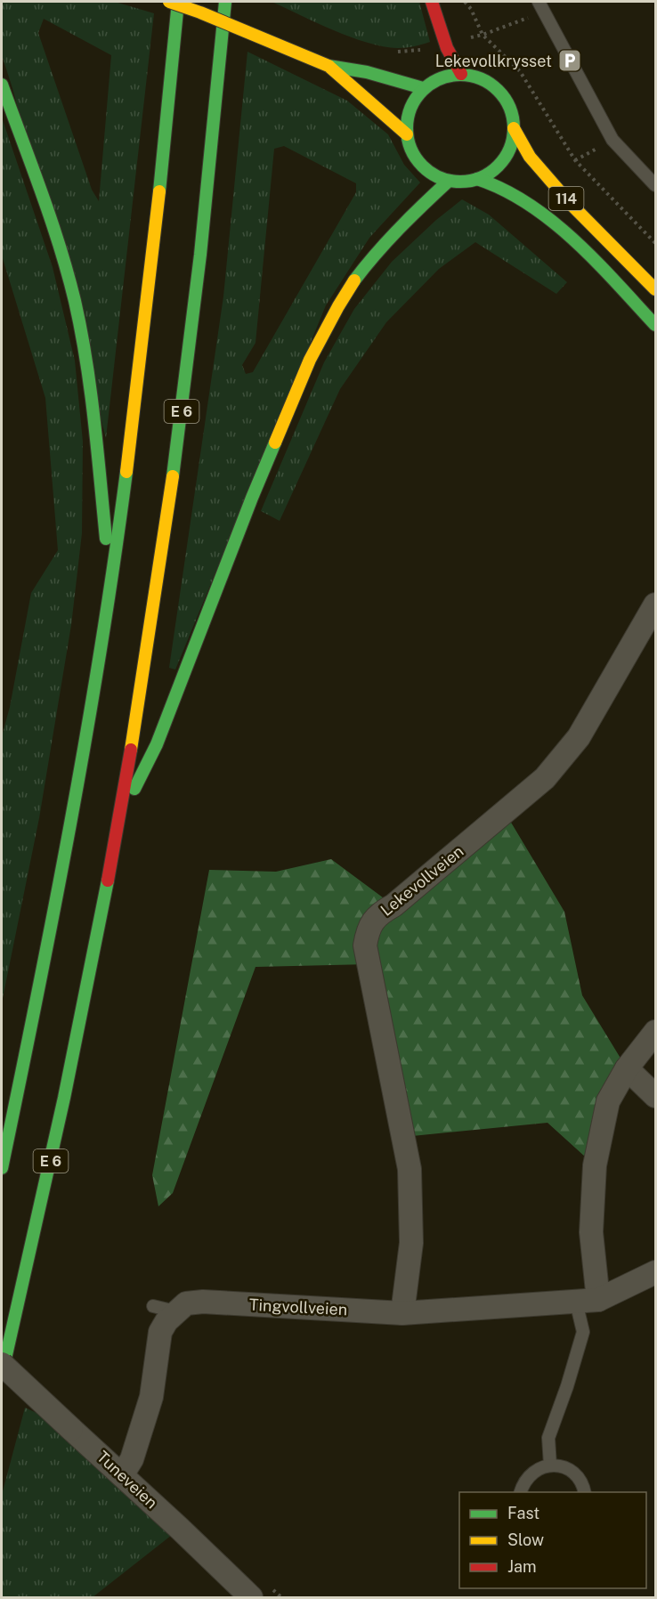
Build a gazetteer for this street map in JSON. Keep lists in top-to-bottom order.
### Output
{
  "streets": {
    "main road": ["114", "E 6"],
    "street": ["Lekevollveien", "Tingvollveien", "Tuneveien"]
  },
  "crossings": [
    ["114", "E 6"],
    ["Lekevollveien", "Tingvollveien"],
    ["Tingvollveien", "Tuneveien"]
  ],
  "places": {
    "parking": ["Lekevollkrysset"]
  },
  "legend": ["Fast", "Slow", "Jam"]
}
